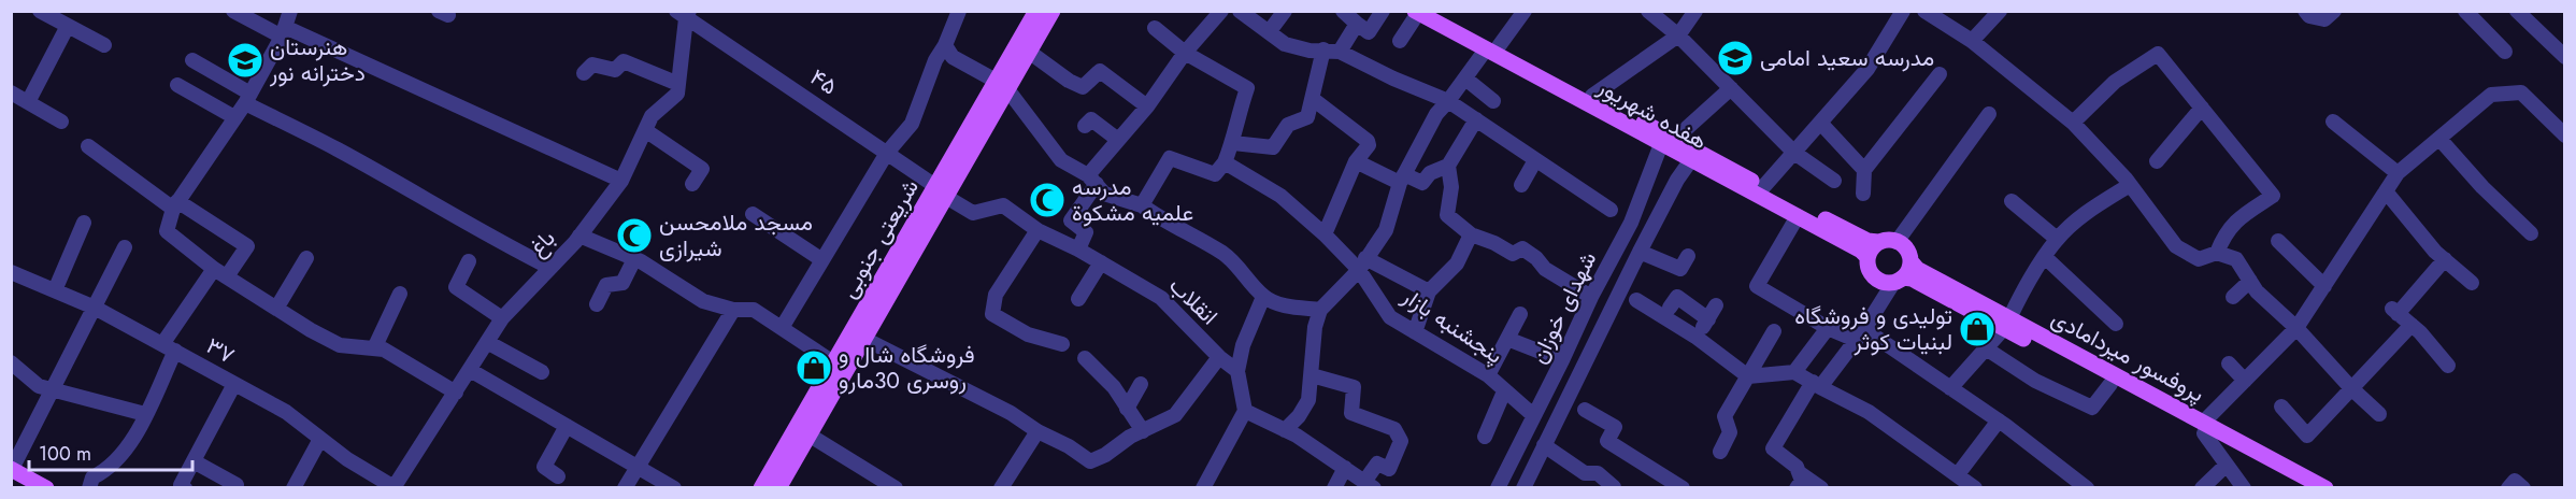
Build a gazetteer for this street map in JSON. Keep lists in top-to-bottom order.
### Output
{
  "streets": {
    "main road": ["هفده شهریور", "شریعتی جنوبی", "پروفسور میردامادی"],
    "street": [
      "۴۵",
      "باغ",
      "انقلاب",
      "شهدای خوزان",
      "پنجشنبه بازار",
      "۳۷"
    ]
  },
  "crossings": [
    ["۴۵", "شریعتی جنوبی"],
    ["۴۵", "باغ"],
    ["۴۵", "انقلاب"],
    ["هفده شهریور", "شهدای خوزان"],
    ["هفده شهریور", "پروفسور میردامادی"],
    ["شریعتی جنوبی", "انقلاب"],
    ["باغ", "۳۷"],
    ["شهدای خوزان", "پنجشنبه بازار"]
  ],
  "places": {
    "school or university": ["مدرسه سعید امامی", "هنرستان دخترانه نور"],
    "mosque": ["مدرسه علمیه مشکوة", "مسجد ملامحسن شیرازی"],
    "shop": ["تولیدی و فروشگاه لبنیات کوثر", "فروشگاه شال و روسری 30مارو"]
  },
  "scale_bar": "100 m"
}
